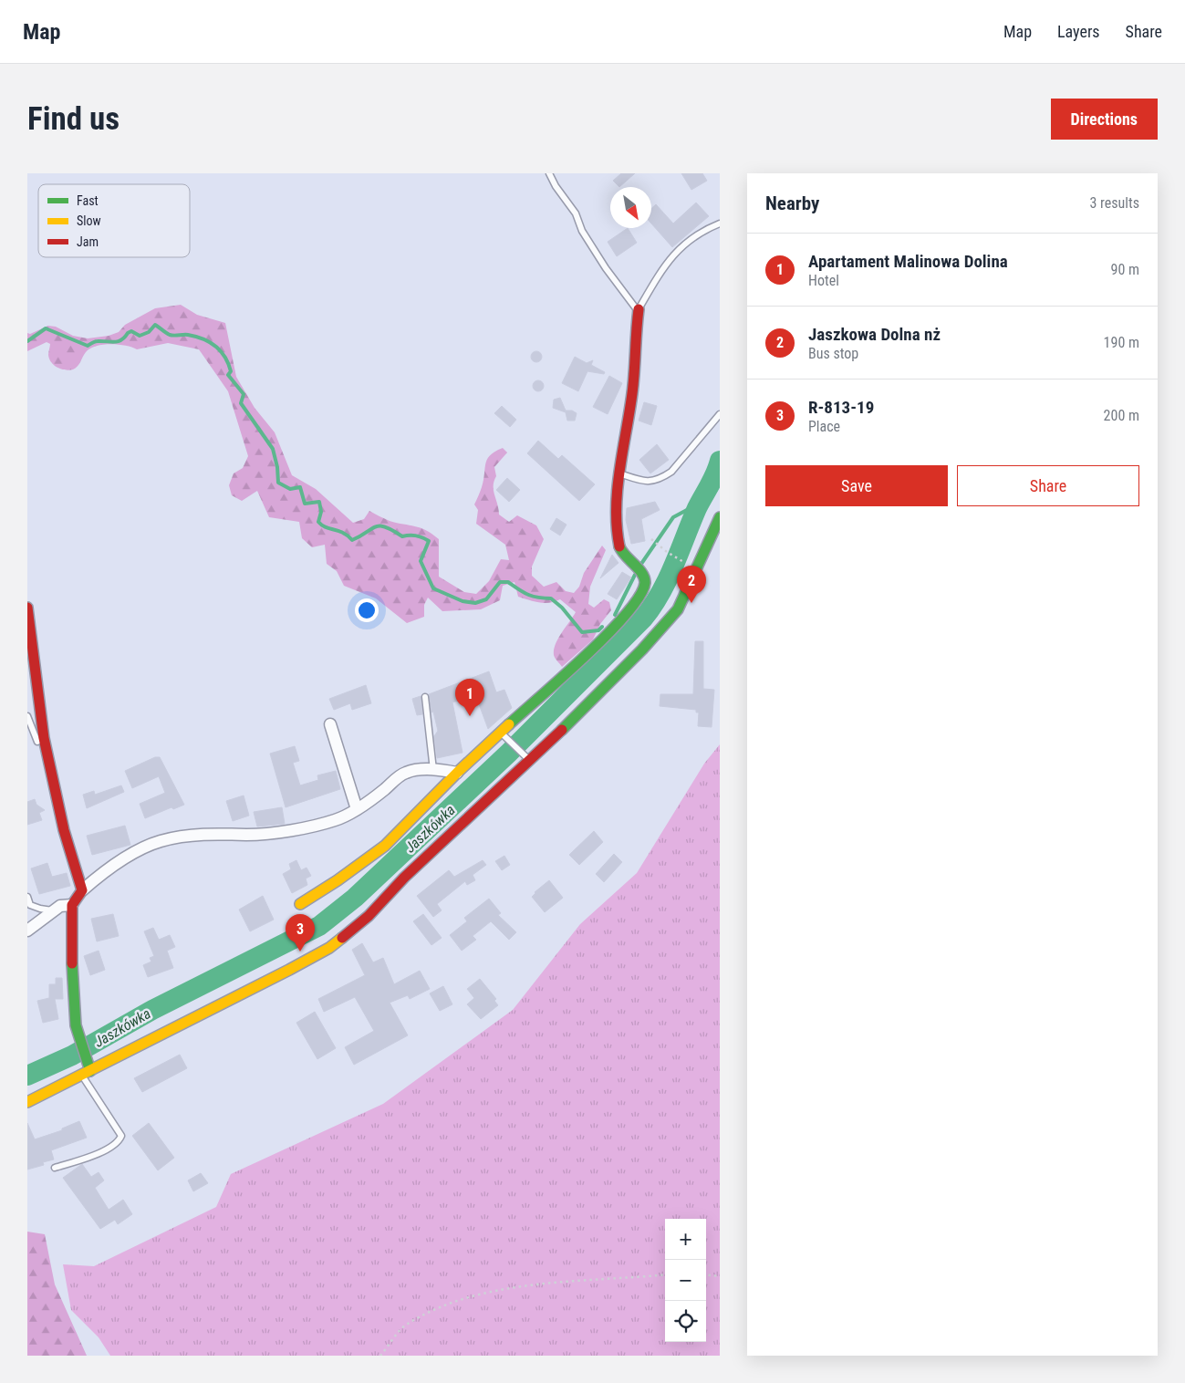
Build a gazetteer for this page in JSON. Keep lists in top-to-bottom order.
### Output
{
  "water": ["Jaszkówka"],
  "legend": ["Fast", "Slow", "Jam"],
  "north": "bottom right",
  "page": {
    "header": "Map",
    "nav": ["Map", "Layers", "Share"],
    "buttons": [
      "Directions",
      ["Save", "Share"]
    ],
    "title": "Find us",
    "heading": ["Nearby", "3 results"],
    "list": [
      {
        "mark": "1",
        "name": "Apartament Malinowa Dolina",
        "note": "Hotel",
        "value": "90 m"
      },
      {
        "mark": "2",
        "name": "Jaszkowa Dolna nż",
        "note": "Bus stop",
        "value": "190 m"
      },
      {
        "mark": "3",
        "name": "R-813-19",
        "note": "Place",
        "value": "200 m"
      }
    ],
    "pins": ["2", "1", "3"],
    "map_buttons": ["+", "−"]
  }
}
